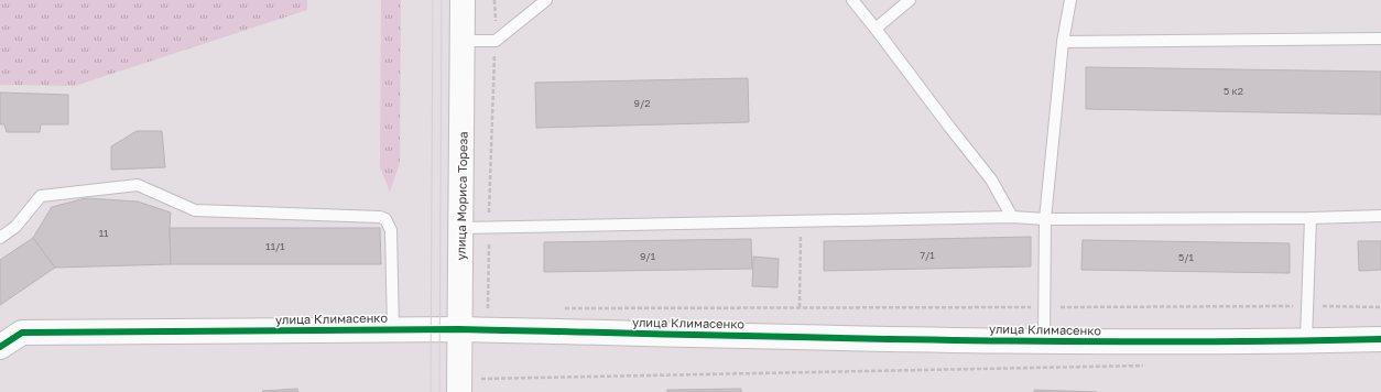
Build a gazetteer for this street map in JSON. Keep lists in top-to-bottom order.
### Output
{
  "streets": {
    "street": ["улица Мориса Тореза", "улица Климасенко"]
  },
  "crossings": [
    ["улица Мориса Тореза", "улица Климасенко"]
  ],
  "house_numbers": [
    "5 к2",
    "9/2",
    "11",
    "11/1",
    "7/1",
    "9/1",
    "5/1"
  ]
}
